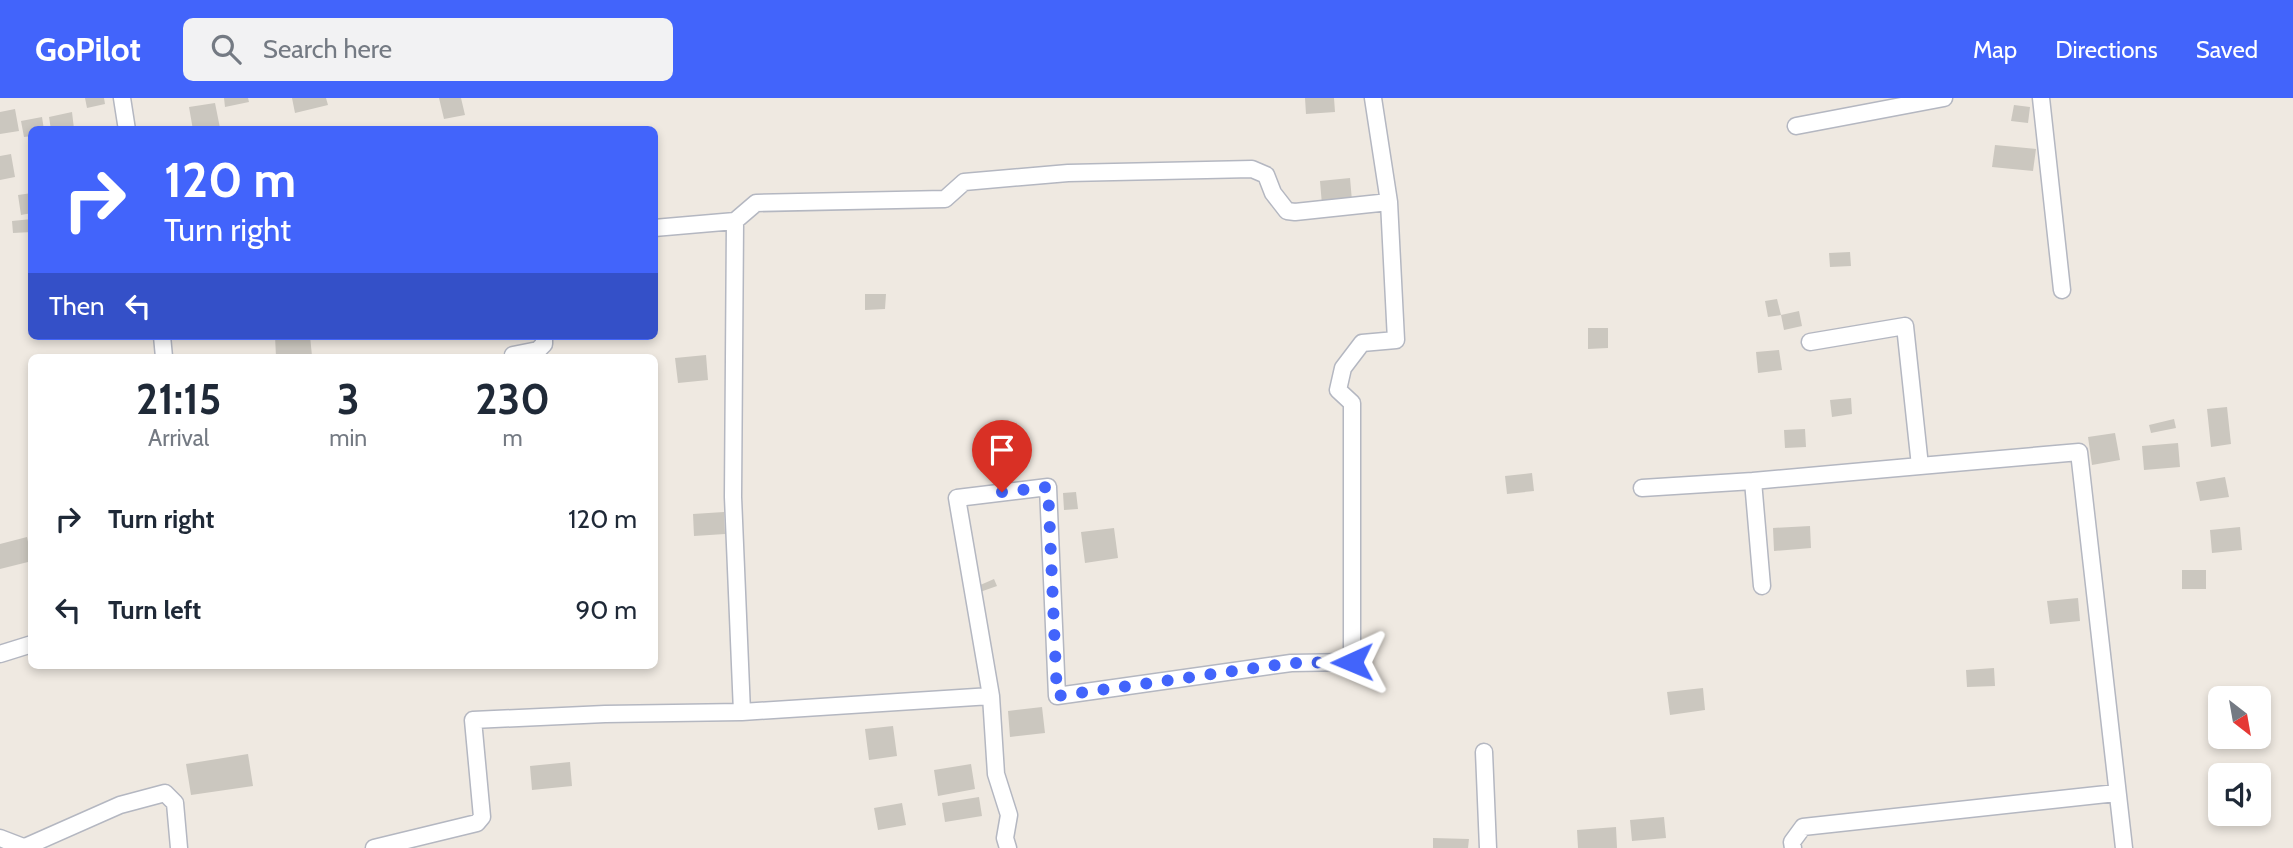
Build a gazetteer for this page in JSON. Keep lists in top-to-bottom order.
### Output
{
  "north": "bottom right",
  "page": {
    "header": "GoPilot",
    "search": "Search here",
    "nav": ["Map", "Directions", "Saved"],
    "turn": ["120 m", "Turn right"],
    "then": "Then",
    "eta": [
      "21:15",
      "Arrival",
      "3",
      "min",
      "230",
      "m"
    ],
    "list": [
      {
        "name": "Turn right",
        "value": "120 m"
      },
      {
        "name": "Turn left",
        "value": "90 m"
      }
    ]
  }
}
